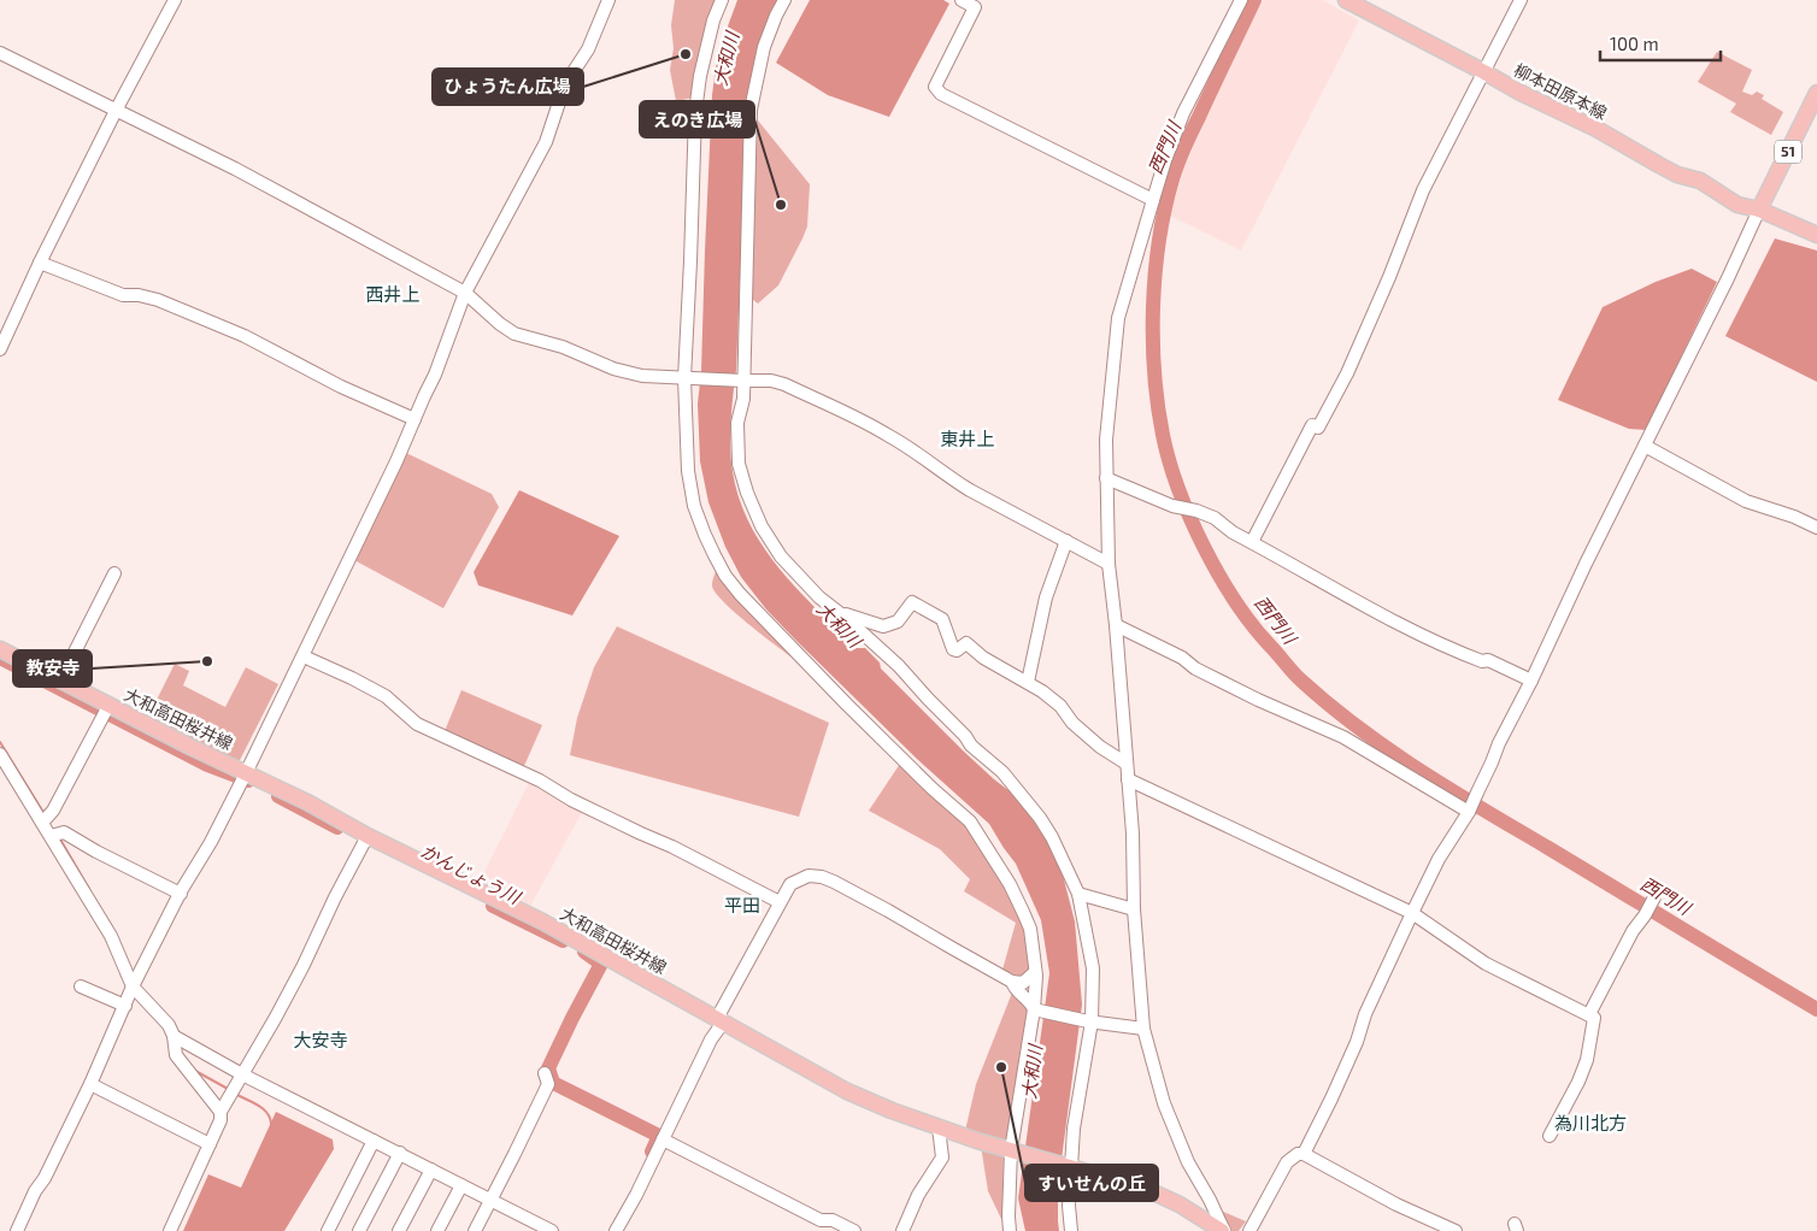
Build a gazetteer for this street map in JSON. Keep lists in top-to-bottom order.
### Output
{
  "streets": {
    "main road": ["柳本田原本線", "51", "大和高田桜井線"]
  },
  "crossings": [
    ["柳本田原本線", "51"]
  ],
  "districts": [
    "西井上",
    "東井上",
    "平田",
    "大安寺",
    "為川北方"
  ],
  "water": ["大和川", "西門川", "かんじょう川"],
  "places": [
    "ひょうたん広場",
    "えのき広場",
    "教安寺",
    "すいせんの丘"
  ],
  "scale_bar": "100 m"
}
